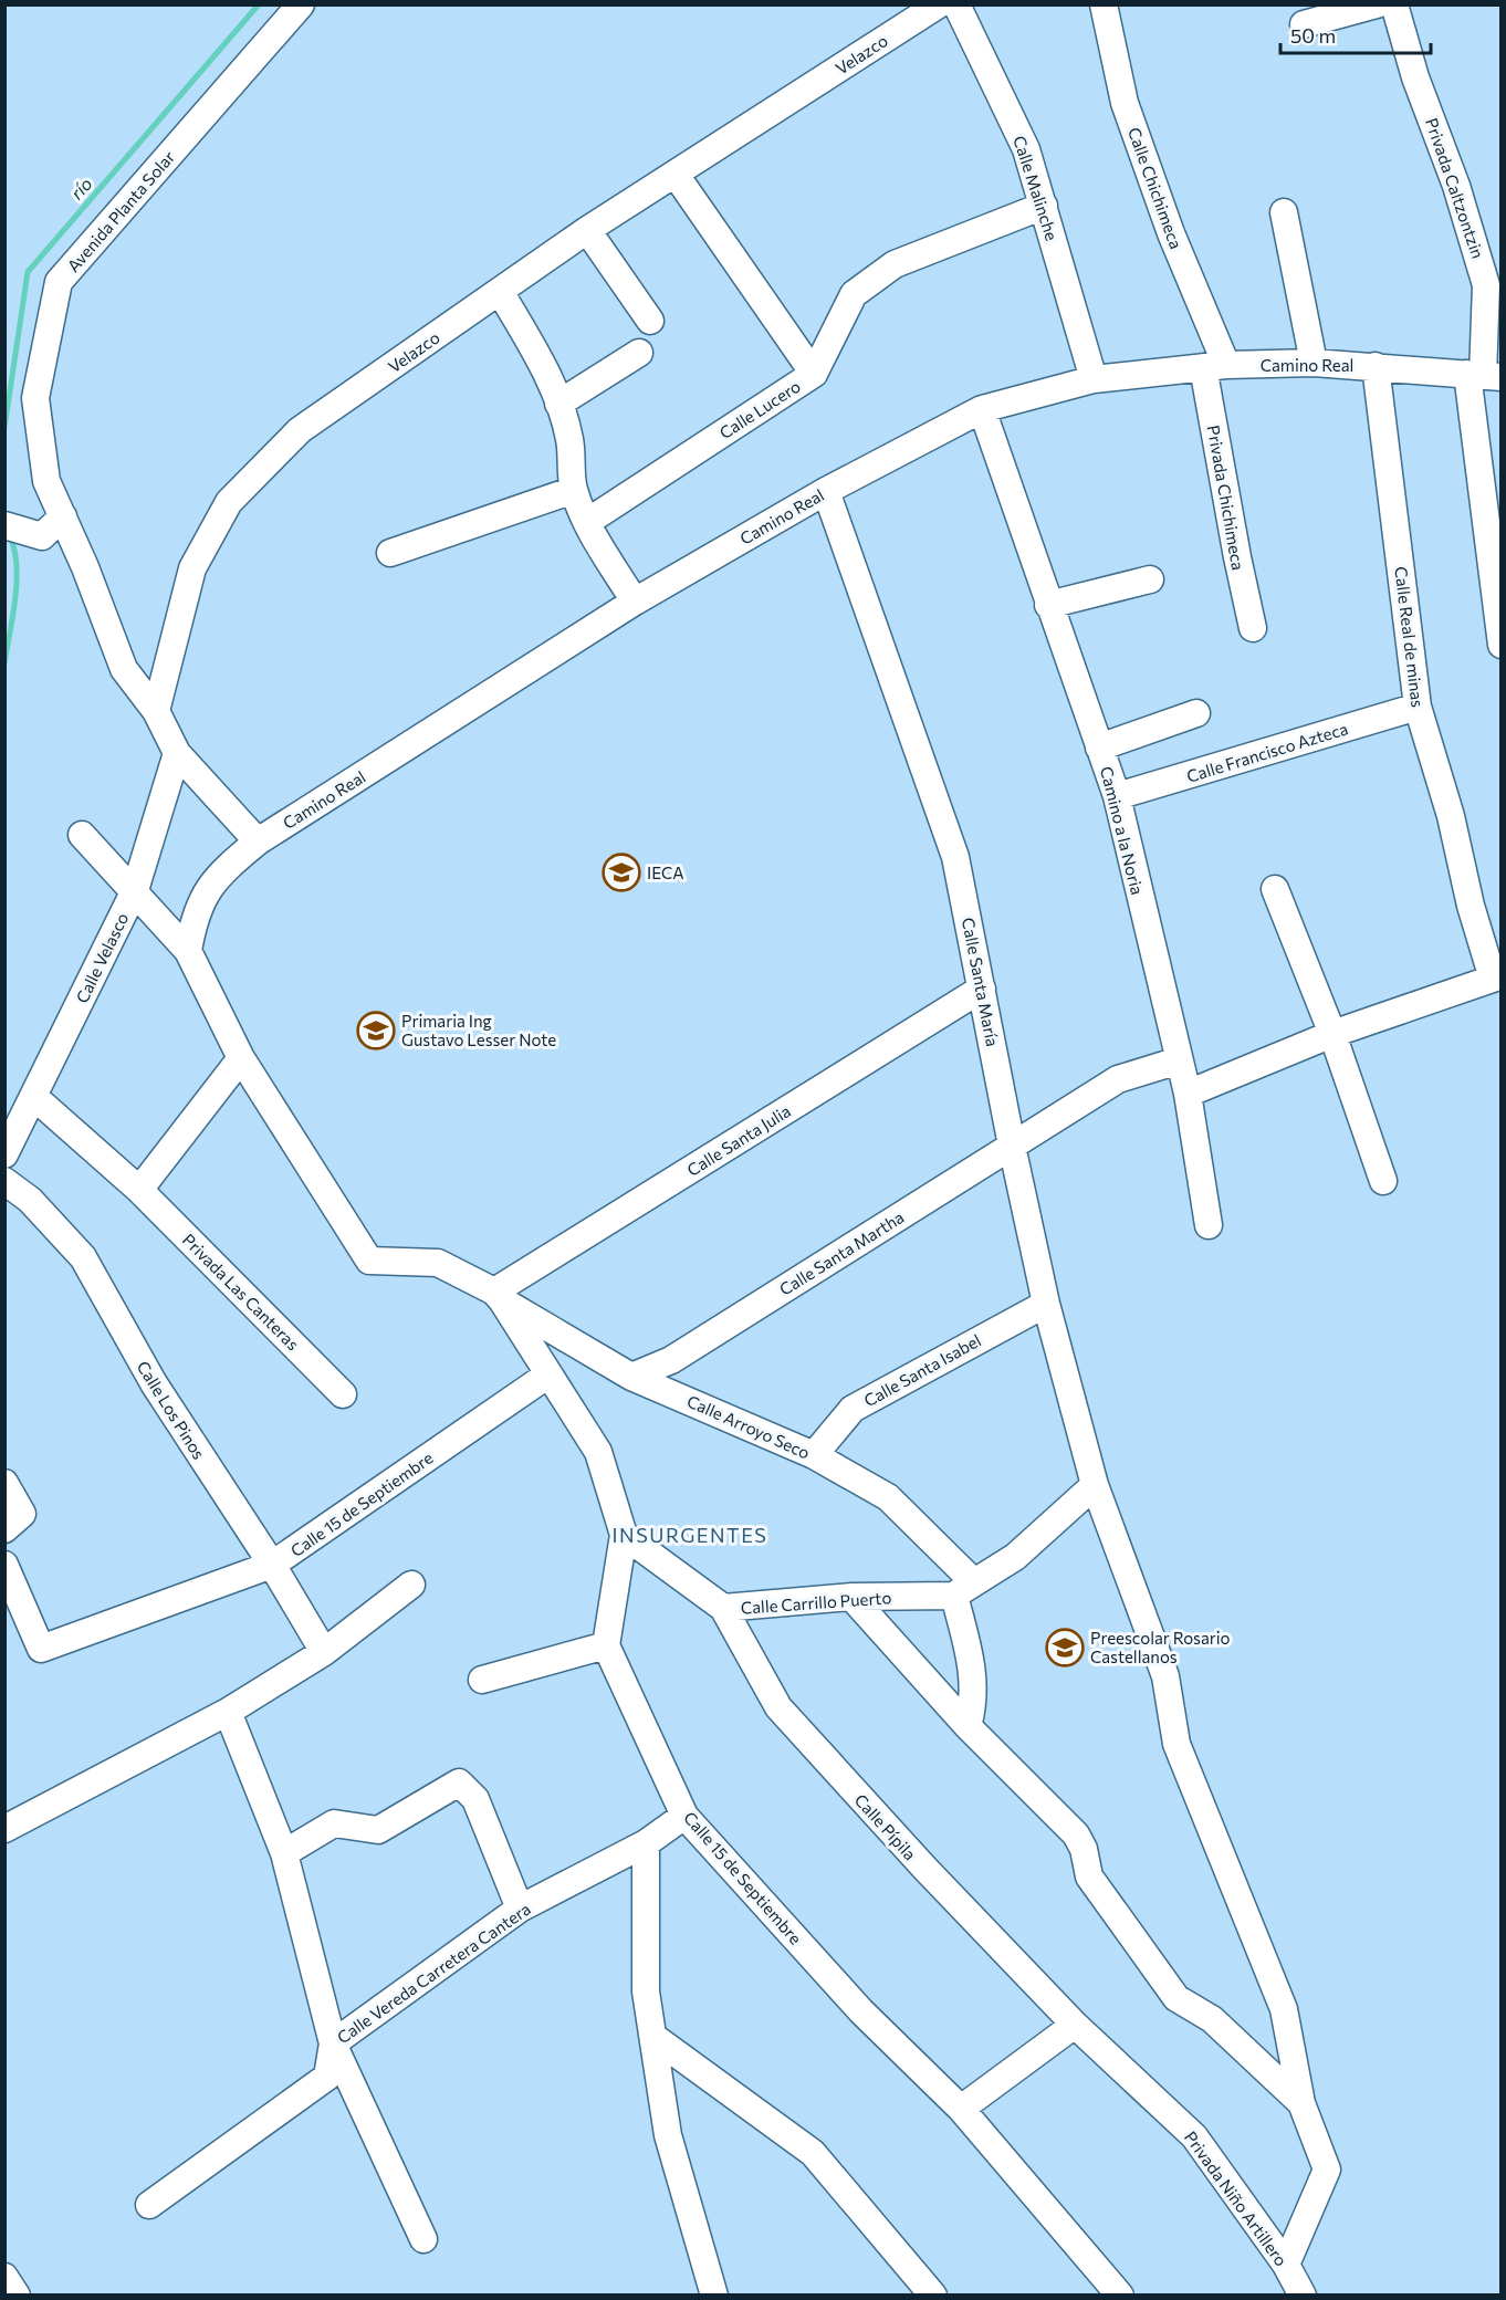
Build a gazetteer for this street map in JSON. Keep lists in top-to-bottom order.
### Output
{
  "streets": {
    "street": [
      "Velazco",
      "Calle Malinche",
      "Calle Chichimeca",
      "Privada Caltzontzin",
      "Avenida Planta Solar",
      "Camino Real",
      "Calle Lucero",
      "Privada Chichimeca",
      "Calle Real de minas",
      "Calle Francisco Azteca",
      "Camino a la Noria",
      "Calle Velasco",
      "Calle Santa María",
      "Calle Santa Julia",
      "Calle Santa Martha",
      "Privada Las Canteras",
      "Calle Santa Isabel",
      "Calle Los Pinos",
      "Calle Arroyo Seco",
      "Calle 15 de Septiembre",
      "Calle Carrillo Puerto",
      "Calle Pípila",
      "Calle Vereda Carretera Cantera",
      "Privada Niño Artillero"
    ]
  },
  "crossings": [
    ["Velazco", "Avenida Planta Solar"],
    ["Calle Malinche", "Camino Real"],
    ["Calle Malinche", "Calle Lucero"],
    ["Calle Chichimeca", "Camino Real"],
    ["Calle Chichimeca", "Privada Chichimeca"],
    ["Privada Caltzontzin", "Camino Real"],
    ["Camino Real", "Privada Chichimeca"],
    ["Camino Real", "Calle Real de minas"],
    ["Camino Real", "Camino a la Noria"],
    ["Camino Real", "Calle Santa María"],
    ["Calle Real de minas", "Calle Francisco Azteca"],
    ["Calle Francisco Azteca", "Camino a la Noria"],
    ["Camino a la Noria", "Calle Santa Martha"],
    ["Calle Velasco", "Privada Las Canteras"],
    ["Calle Santa María", "Calle Santa Julia"],
    ["Calle Santa María", "Calle Santa Martha"],
    ["Calle Santa María", "Calle Santa Isabel"],
    ["Calle Santa María", "Privada Niño Artillero"],
    ["Calle Santa Julia", "Calle Arroyo Seco"],
    ["Calle Santa Martha", "Calle Arroyo Seco"],
    ["Calle Santa Isabel", "Calle Arroyo Seco"],
    ["Calle Los Pinos", "Calle 15 de Septiembre"],
    ["Calle Arroyo Seco", "Calle Carrillo Puerto"],
    ["Calle 15 de Septiembre", "Calle Vereda Carretera Cantera"],
    ["Calle Carrillo Puerto", "Calle Pípila"],
    ["Calle Pípila", "Privada Niño Artillero"]
  ],
  "districts": ["INSURGENTES"],
  "water": ["río"],
  "places": {
    "school or university": ["IECA", "Primaria Ing Gustavo Lesser Note", "Preescolar Rosario Castellanos"]
  },
  "scale_bar": "50 m"
}
